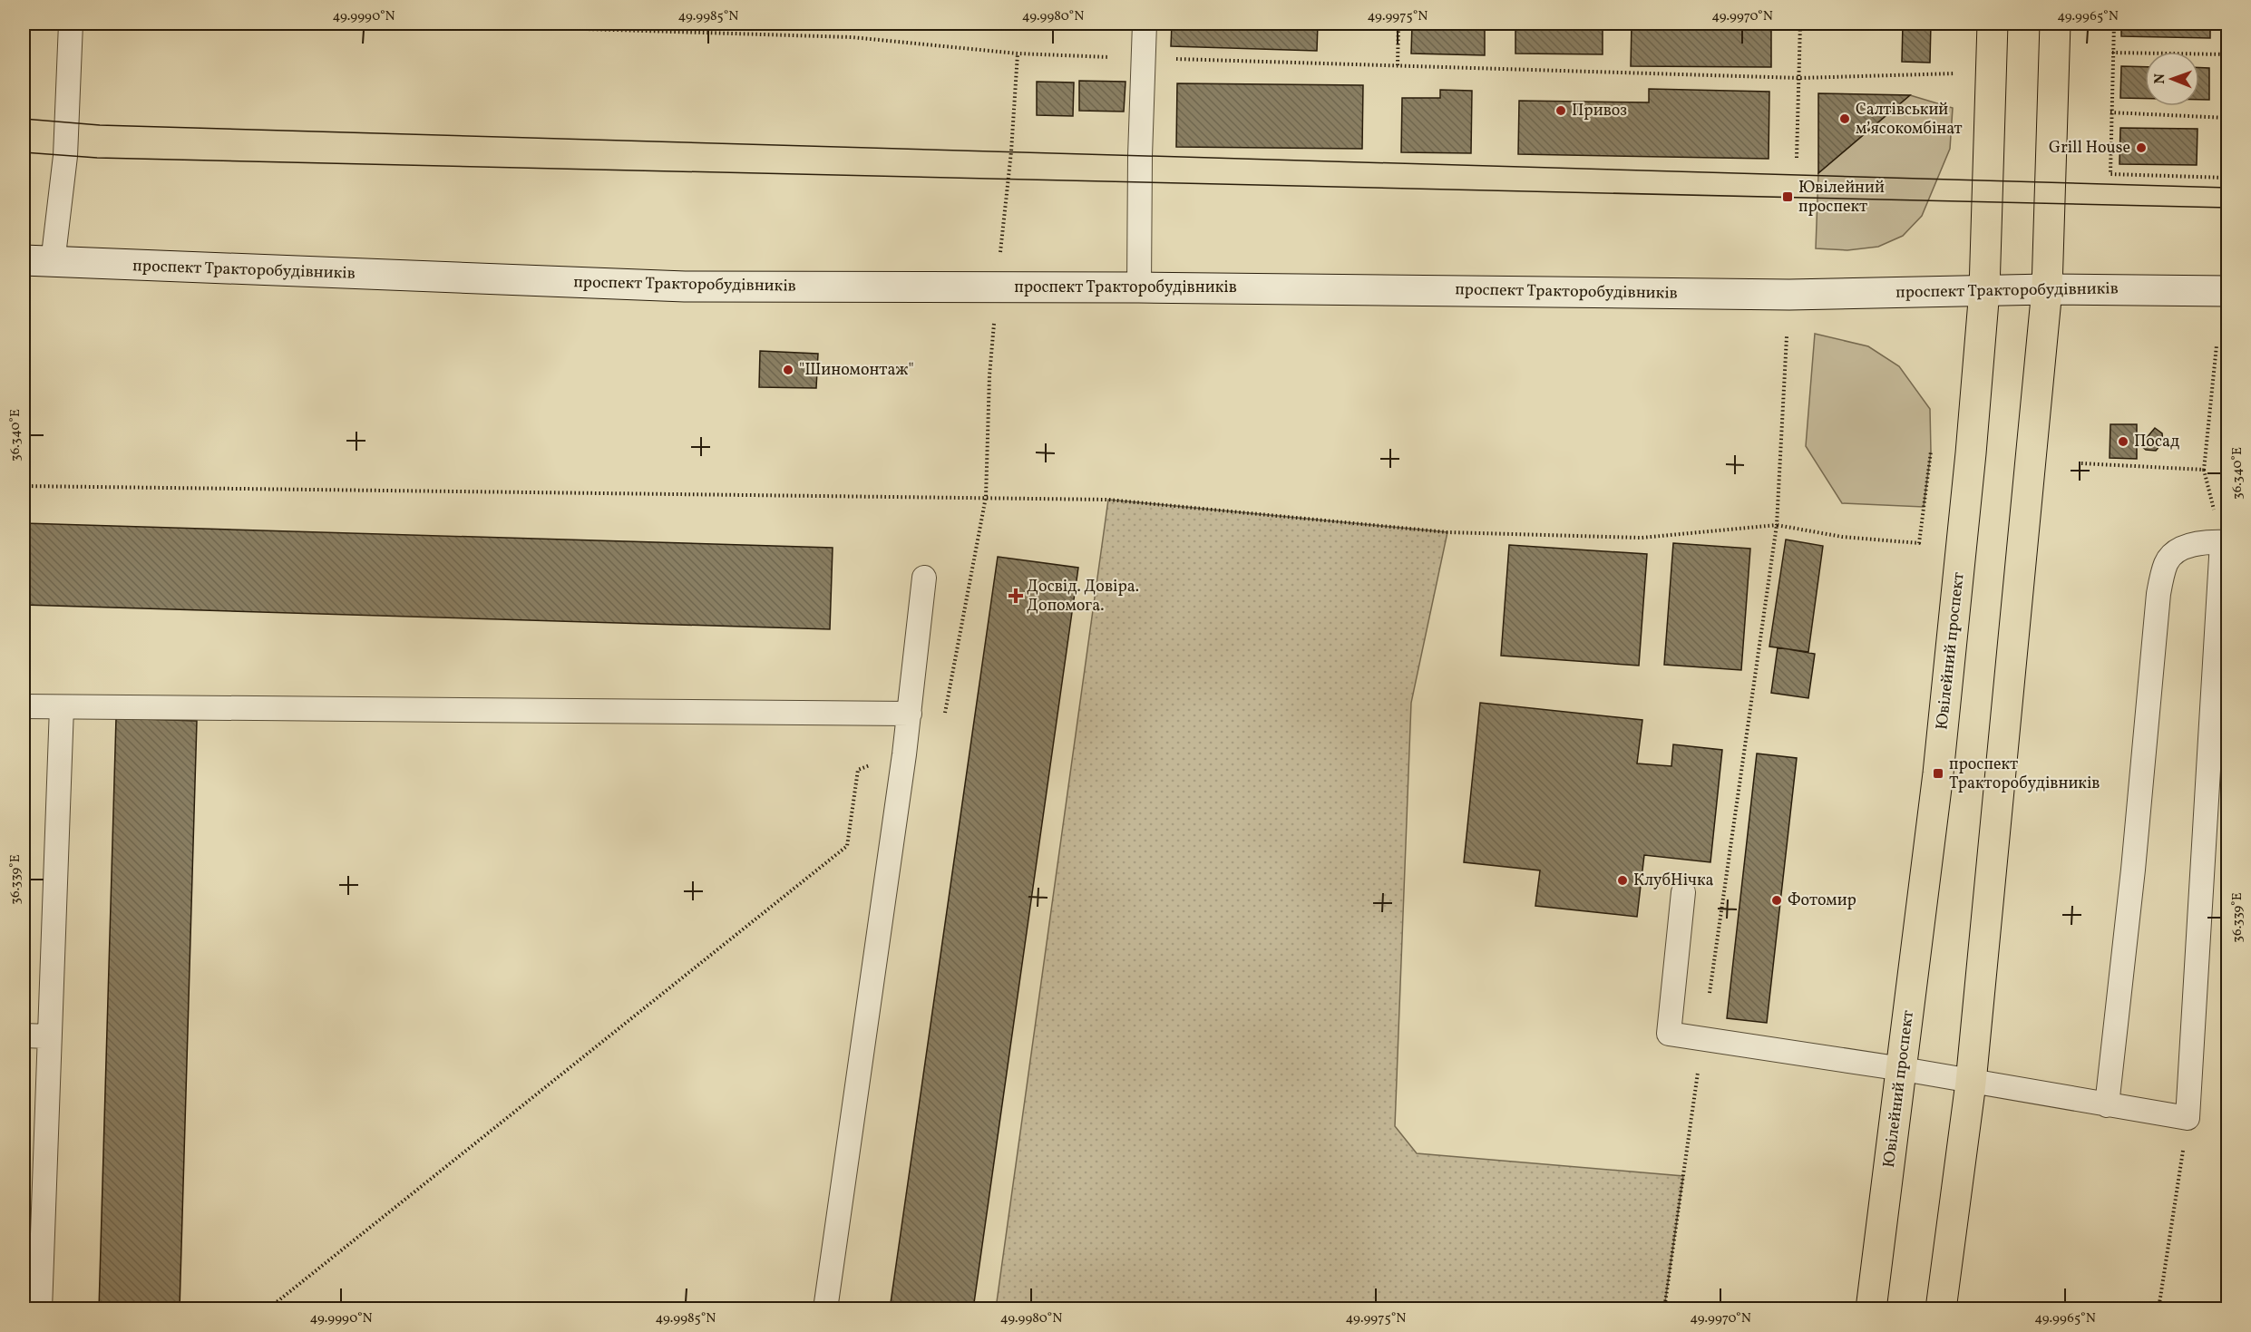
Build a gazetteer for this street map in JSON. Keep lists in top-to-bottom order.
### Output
{
  "streets": {
    "main road": ["проспект Тракторобудівників", "Ювілейний проспект"]
  },
  "crossings": [
    ["проспект Тракторобудівників", "Ювілейний проспект"]
  ],
  "places": {
    "other": [
      "Привоз",
      "Салтівський мʼясокомбінат",
      "Grill House",
      "\"Шиномонтаж\"",
      "Посад",
      "КлубНічка",
      "Фотомир"
    ],
    "transit": ["Ювілейний проспект", "проспект Тракторобудівників"],
    "health": ["Досвід. Довіра. Допомога."]
  },
  "north": "left",
  "coordinates": [
    "49.9990°N",
    "49.9985°N",
    "49.9980°N",
    "49.9975°N",
    "49.9970°N",
    "49.9965°N",
    "36.340°E",
    "36.339°E"
  ]
}
